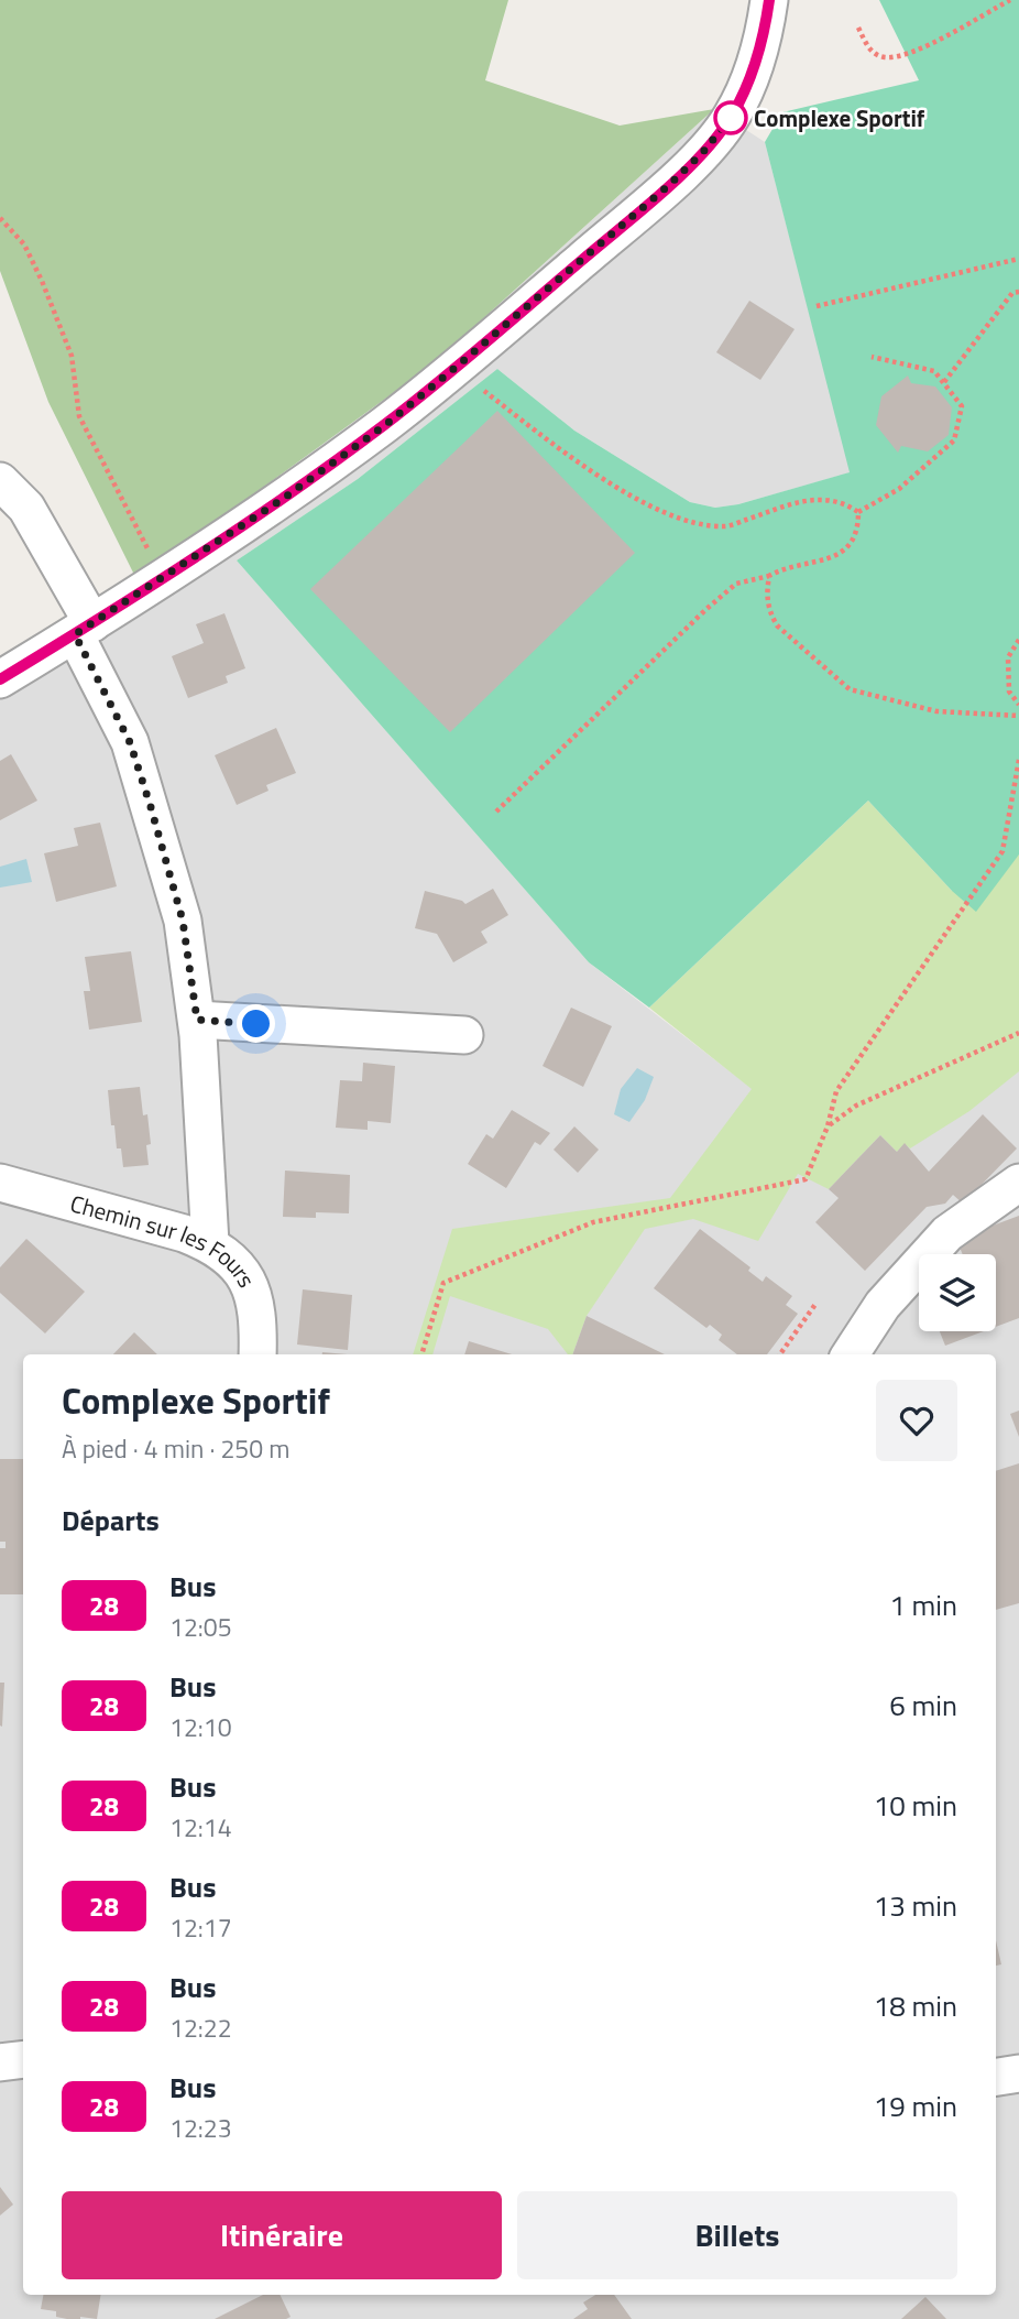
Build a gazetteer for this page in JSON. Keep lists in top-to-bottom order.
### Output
{
  "streets": {
    "street": ["Chemin sur les Fours"]
  },
  "places": ["Complexe Sportif"],
  "lines": ["bus line 28"],
  "page": {
    "heading": [
      ["Complexe Sportif", "À pied · 4 min · 250 m"],
      "Départs"
    ],
    "list": [
      {
        "mark": "28",
        "name": "Bus",
        "note": "12:05",
        "value": "1 min"
      },
      {
        "mark": "28",
        "name": "Bus",
        "note": "12:10",
        "value": "6 min"
      },
      {
        "mark": "28",
        "name": "Bus",
        "note": "12:14",
        "value": "10 min"
      },
      {
        "mark": "28",
        "name": "Bus",
        "note": "12:17",
        "value": "13 min"
      },
      {
        "mark": "28",
        "name": "Bus",
        "note": "12:22",
        "value": "18 min"
      },
      {
        "mark": "28",
        "name": "Bus",
        "note": "12:23",
        "value": "19 min"
      }
    ],
    "buttons": ["Itinéraire", "Billets"]
  }
}
